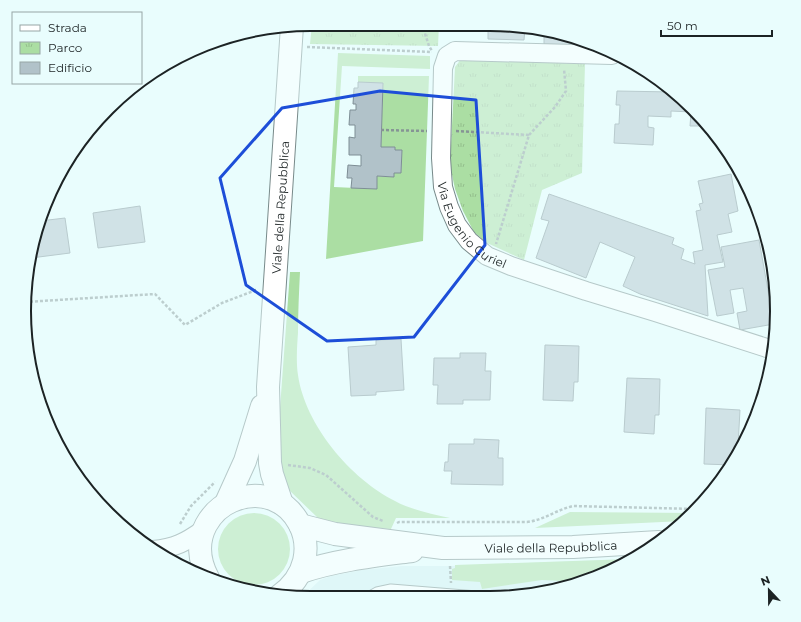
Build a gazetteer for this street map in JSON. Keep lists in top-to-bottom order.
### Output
{
  "streets": {
    "street": ["Viale della Repubblica", "Via Eugenio Curiel"]
  },
  "legend": ["Strada", "Parco", "Edificio"],
  "scale_bar": "50 m",
  "north": "top"
}
